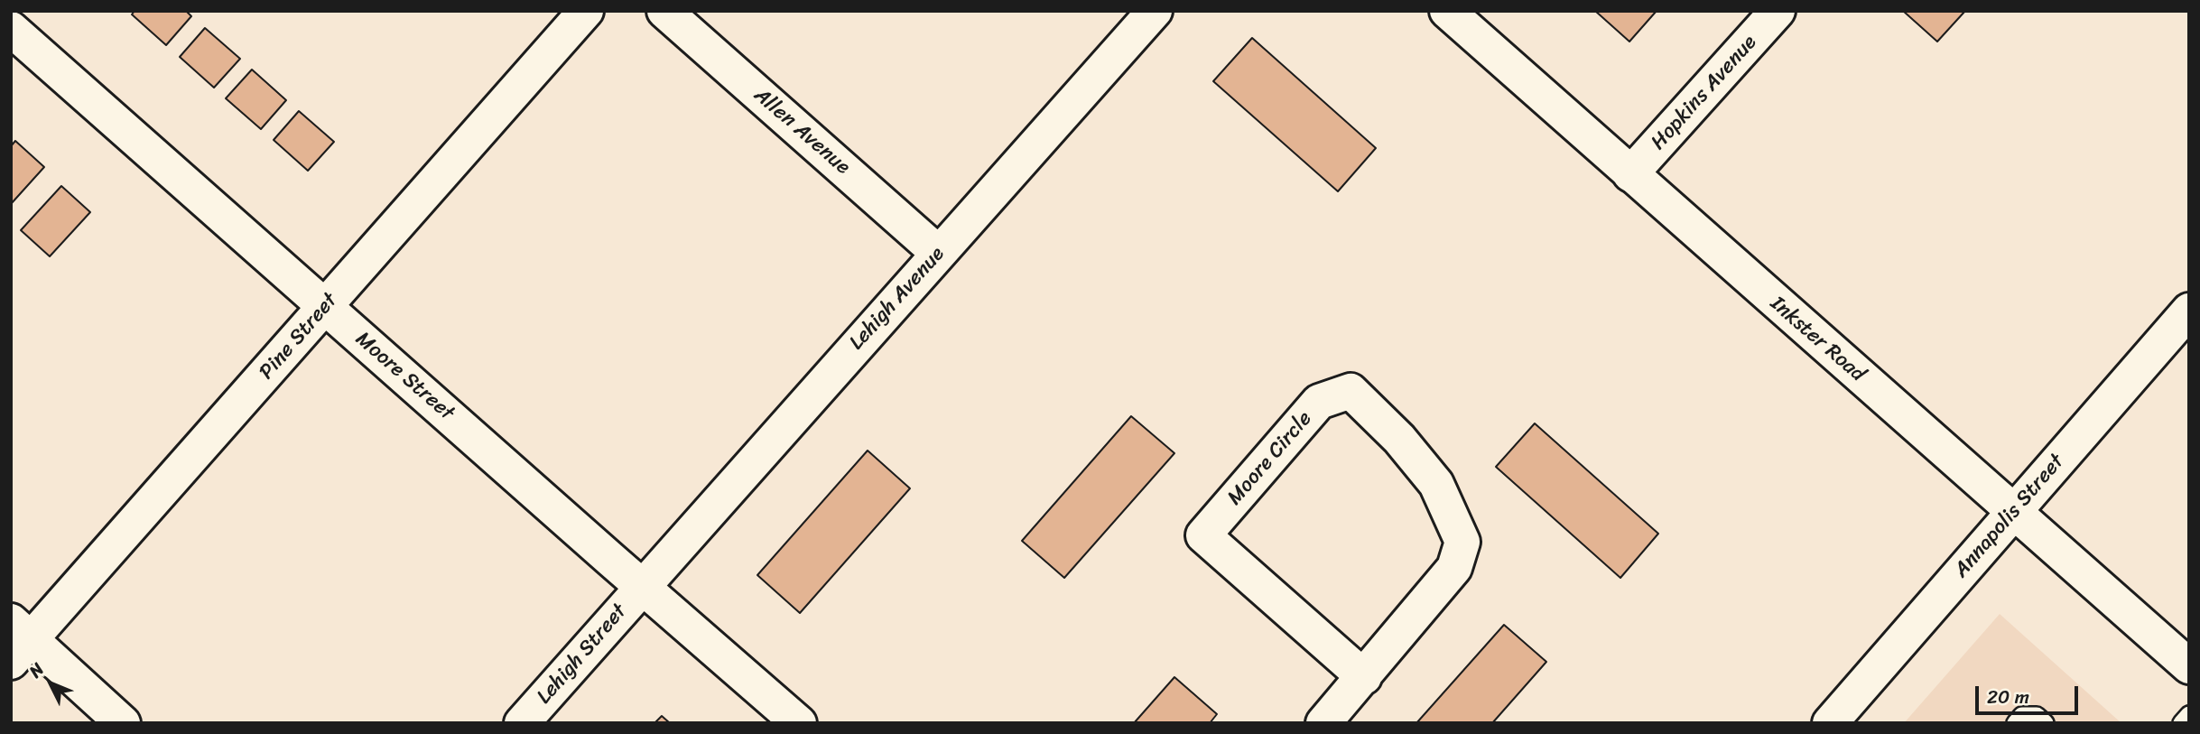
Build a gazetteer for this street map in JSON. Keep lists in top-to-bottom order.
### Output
{
  "streets": {
    "street": [
      "Hopkins Avenue",
      "Allen Avenue",
      "Lehigh Avenue",
      "Pine Street",
      "Inkster Road",
      "Moore Street",
      "Moore Circle",
      "Annapolis Street",
      "Lehigh Street"
    ]
  },
  "crossings": [
    ["Hopkins Avenue", "Inkster Road"],
    ["Allen Avenue", "Lehigh Avenue"],
    ["Lehigh Avenue", "Moore Street"],
    ["Lehigh Avenue", "Lehigh Street"],
    ["Pine Street", "Moore Street"],
    ["Inkster Road", "Annapolis Street"],
    ["Moore Street", "Lehigh Street"]
  ],
  "scale_bar": "20 m",
  "north": "top left"
}
